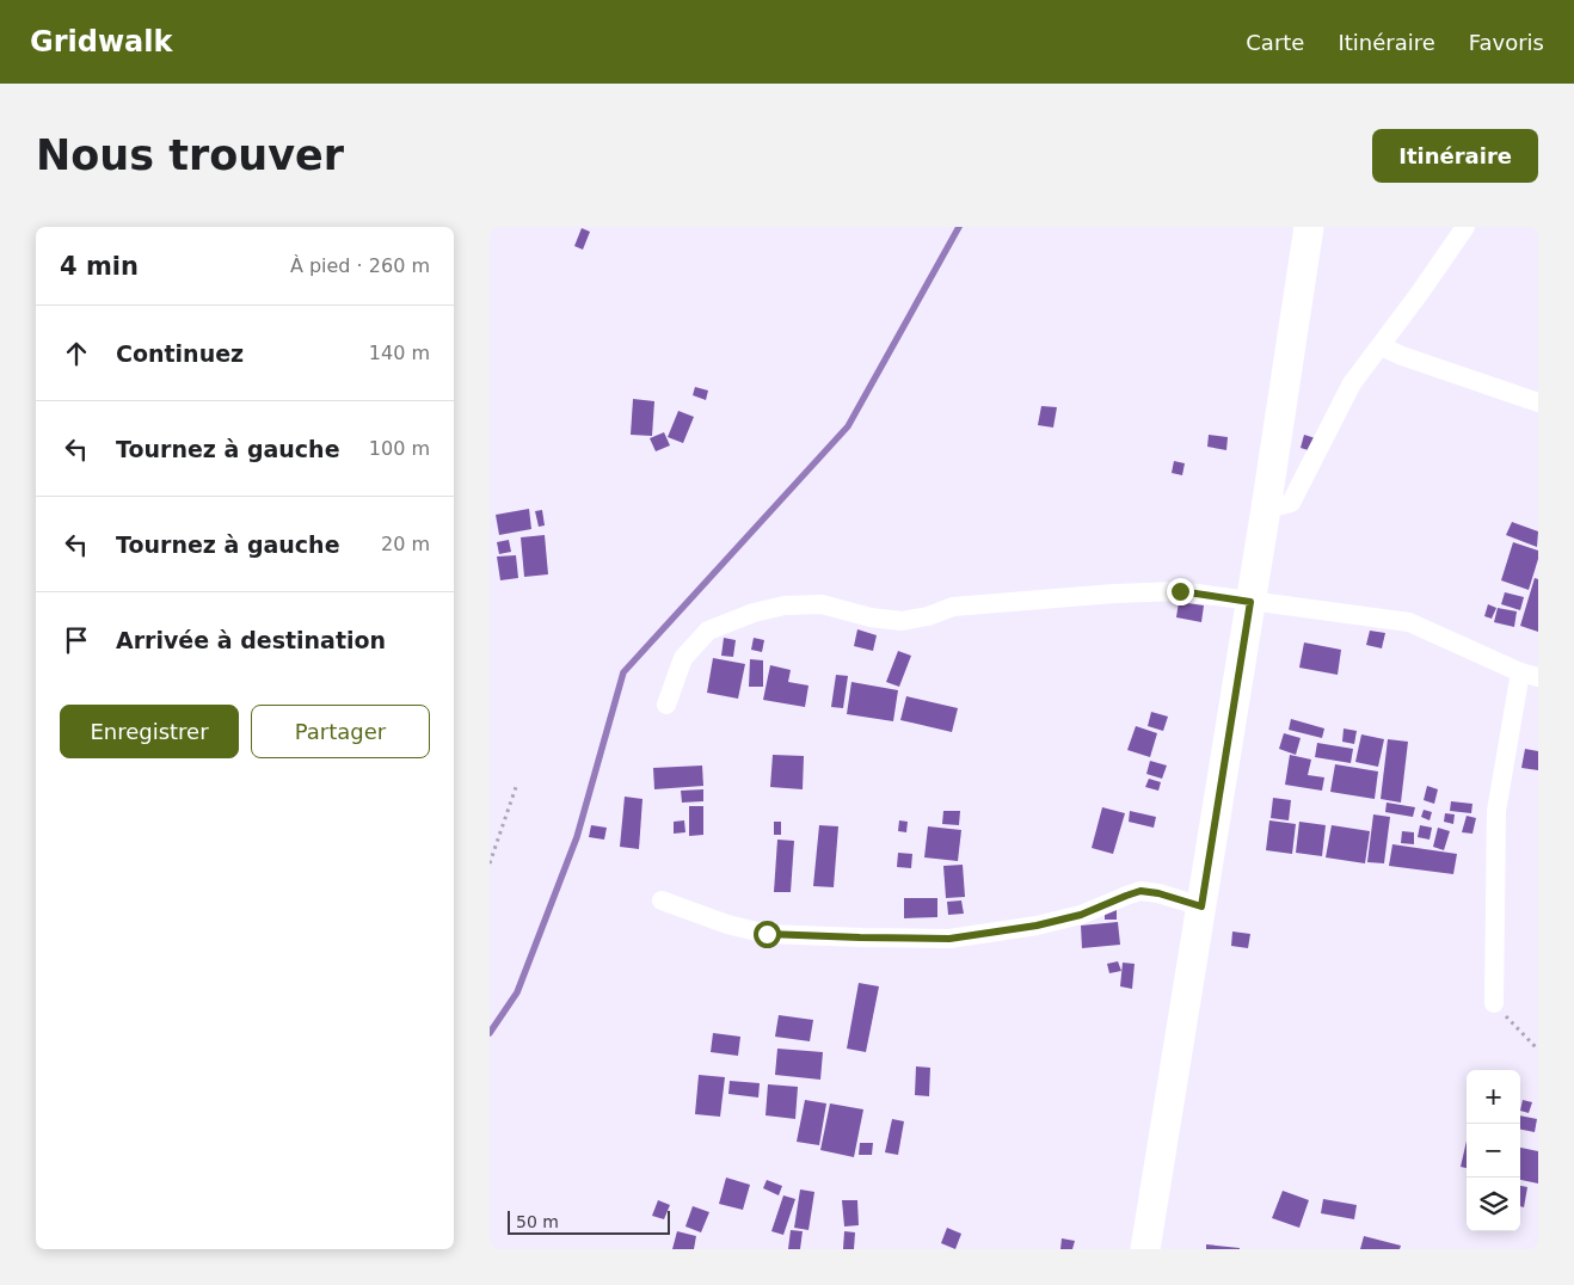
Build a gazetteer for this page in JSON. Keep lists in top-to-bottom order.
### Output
{
  "scale_bar": "50 m",
  "page": {
    "header": "Gridwalk",
    "nav": ["Carte", "Itinéraire", "Favoris"],
    "buttons": [
      "Itinéraire",
      ["Enregistrer", "Partager"]
    ],
    "title": "Nous trouver",
    "heading": ["4 min", "À pied · 260 m"],
    "list": [
      ["Continuez", "140 m"],
      ["Tournez à gauche", "100 m"],
      ["Tournez à gauche", "20 m"],
      "Arrivée à destination"
    ],
    "map_buttons": ["+", "−"],
    "scale": "50 m"
  }
}
